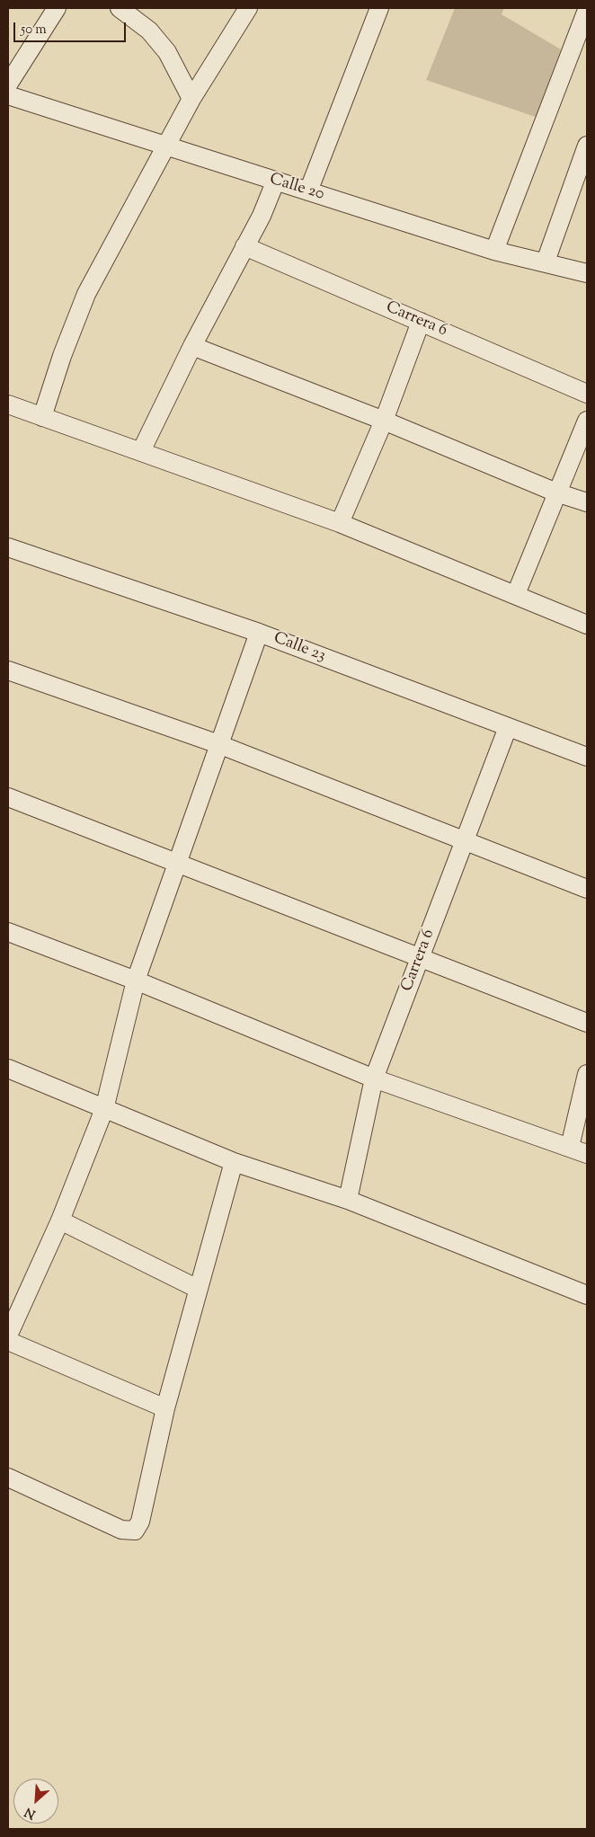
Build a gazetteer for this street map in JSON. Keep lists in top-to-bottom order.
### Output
{
  "streets": {
    "street": ["Calle 20", "Carrera 6", "Calle 23"]
  },
  "crossings": [
    ["Carrera 6", "Calle 23"]
  ],
  "scale_bar": "50 m",
  "north": "bottom left"
}
